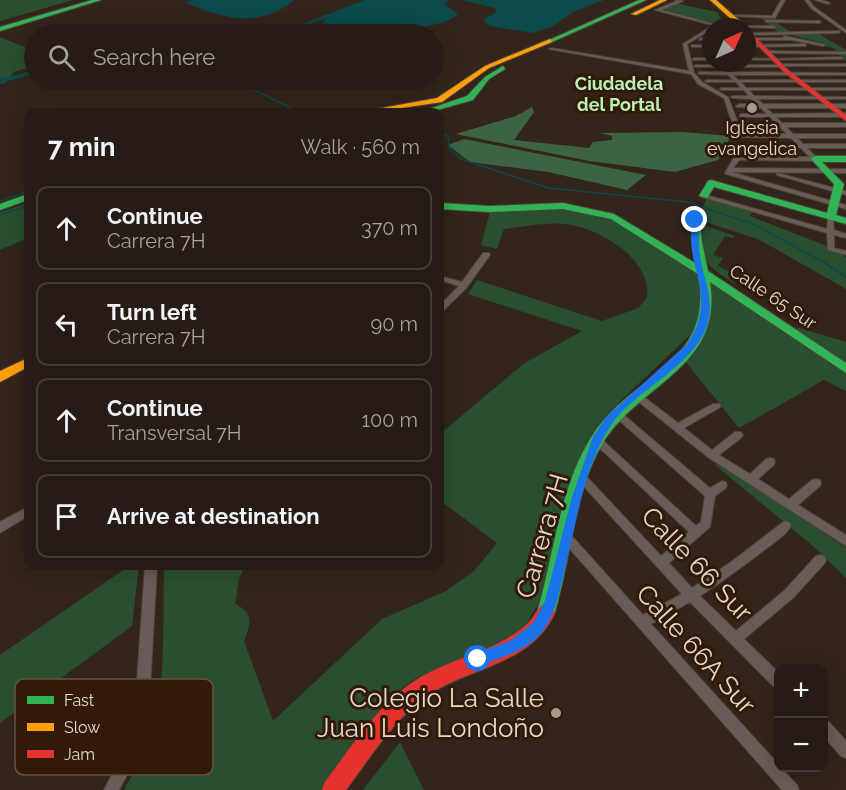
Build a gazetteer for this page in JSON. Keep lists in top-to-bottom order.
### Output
{
  "streets": {
    "main road": ["Calle 65 Sur", "Carrera 7H"],
    "street": ["Calle 66 Sur", "Calle 66A Sur"]
  },
  "crossings": [
    ["Calle 65 Sur", "Carrera 7H"],
    ["Carrera 7H", "Calle 66 Sur"],
    ["Carrera 7H", "Calle 66A Sur"]
  ],
  "districts": ["Ciudadela del Portal"],
  "places": ["Iglesia evangelica", "Colegio La Salle Juan Luis Londoño"],
  "legend": ["Fast", "Slow", "Jam"],
  "north": "top right",
  "page": {
    "search": "Search here",
    "heading": ["7 min", "Walk · 560 m"],
    "list": [
      ["Continue", "Carrera 7H", "370 m"],
      ["Turn left", "Carrera 7H", "90 m"],
      ["Continue", "Transversal 7H", "100 m"],
      "Arrive at destination"
    ],
    "map_buttons": ["+", "−"]
  }
}
